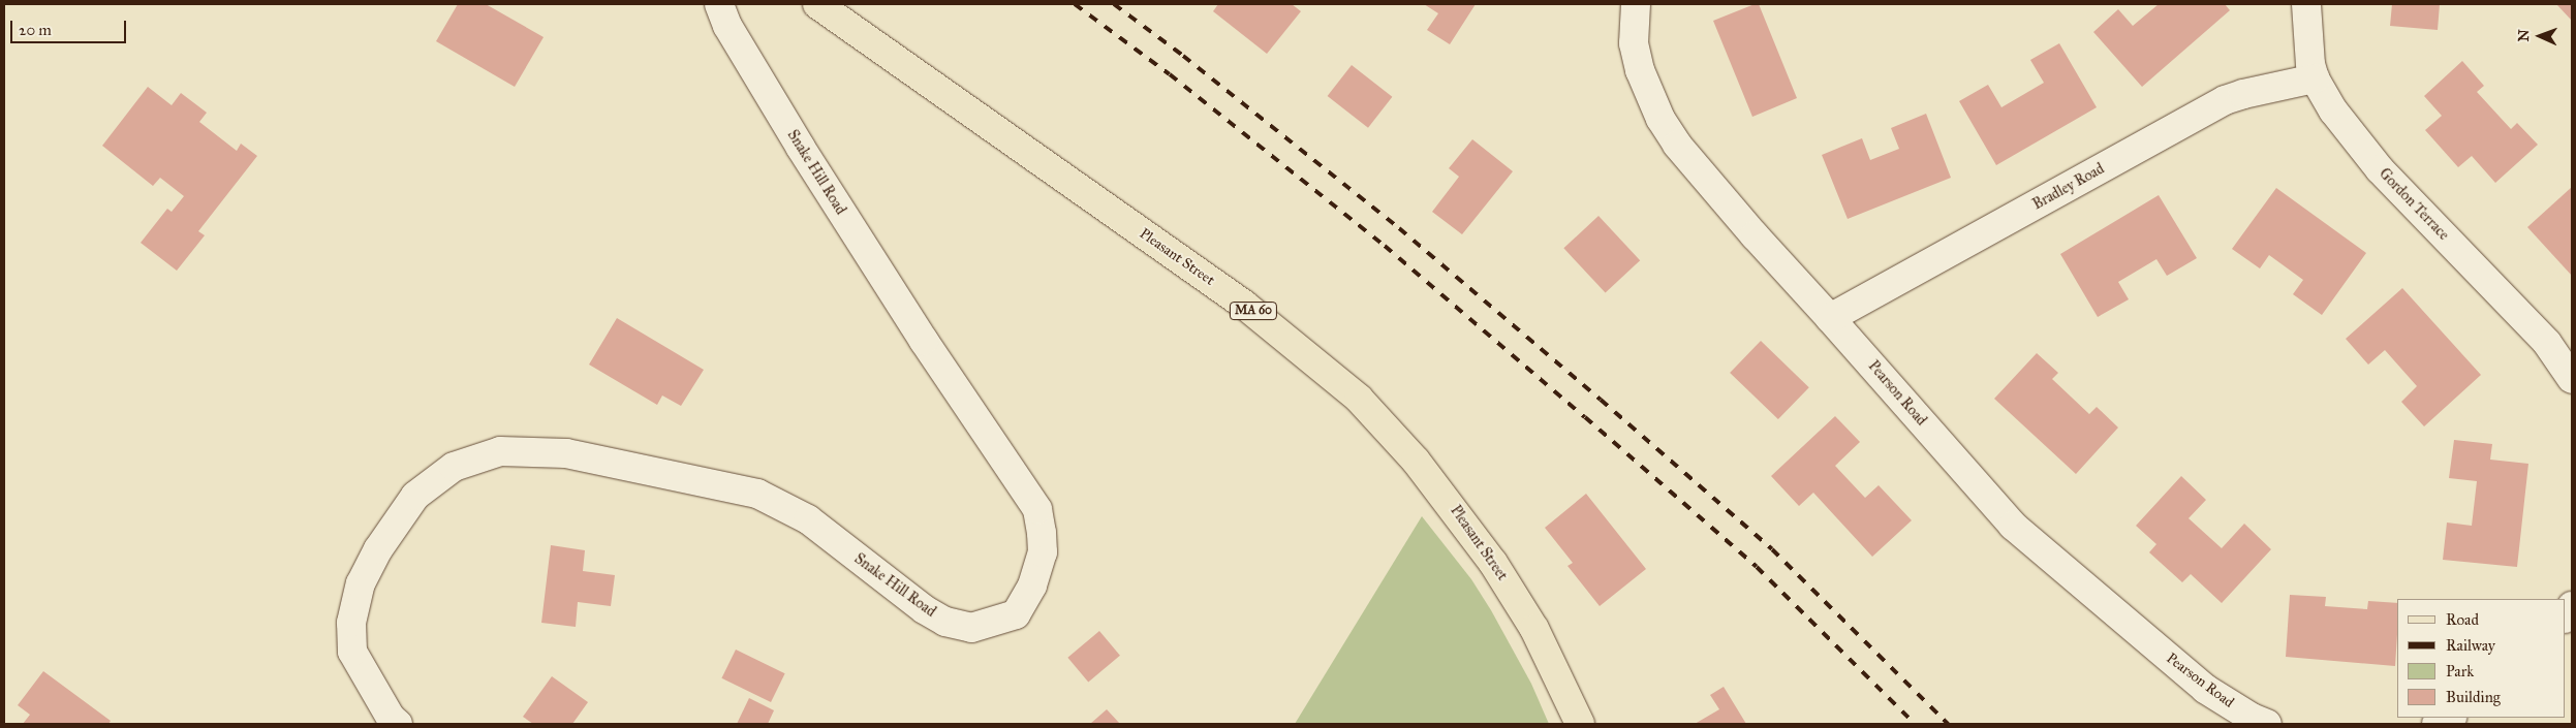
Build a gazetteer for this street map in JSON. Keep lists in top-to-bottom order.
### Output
{
  "streets": {
    "main road": ["Pleasant Street", "MA 60"],
    "street": [
      "Snake Hill Road",
      "Bradley Road",
      "Gordon Terrace",
      "Pearson Road"
    ]
  },
  "crossings": [
    ["Bradley Road", "Gordon Terrace"],
    ["Bradley Road", "Pearson Road"]
  ],
  "legend": [
    "Road",
    "Railway",
    "Park",
    "Building"
  ],
  "scale_bar": "20 m",
  "north": "left"
}
